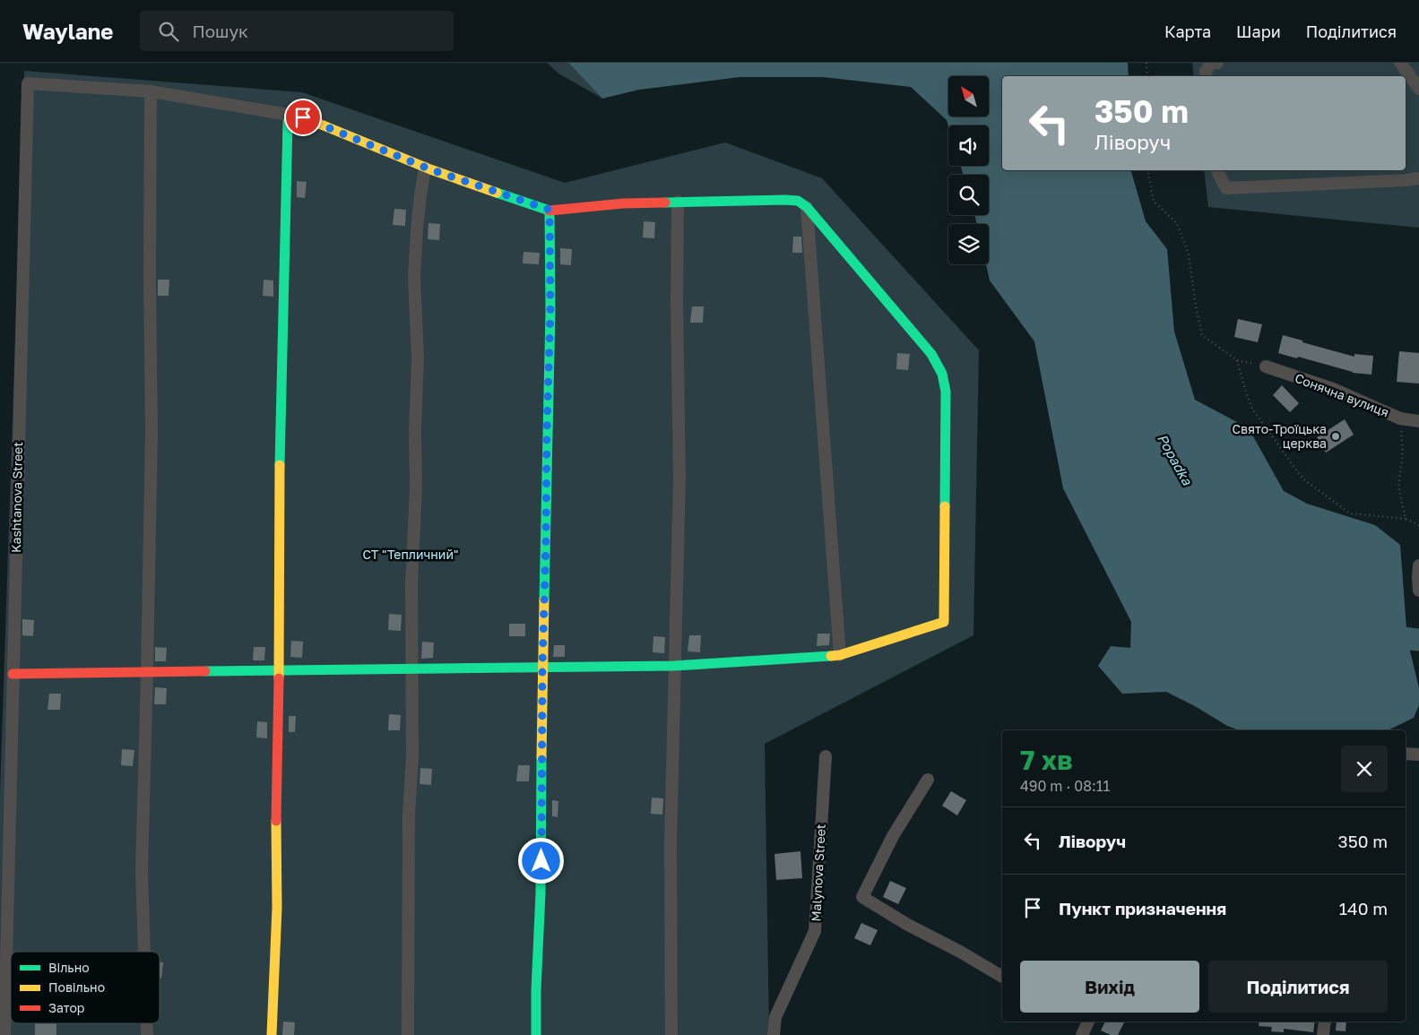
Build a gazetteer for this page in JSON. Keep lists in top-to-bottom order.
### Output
{
  "streets": {
    "street": ["Сонячна вулиця", "Kashtanova Street", "Malynova Street"]
  },
  "water": ["Popadka"],
  "parks": ["СТ \"Тепличний\""],
  "places": ["Свято-Троїцька церква"],
  "legend": ["Вільно", "Повільно", "Затор"],
  "north": "top left",
  "page": {
    "header": "Waylane",
    "search": "Пошук",
    "nav": ["Карта", "Шари", "Поділитися"],
    "turn": ["350 m", "Ліворуч"],
    "heading": ["7 хв", "490 m · 08:11"],
    "list": [
      {
        "name": "Ліворуч",
        "value": "350 m"
      },
      {
        "name": "Пункт призначення",
        "value": "140 m"
      }
    ],
    "buttons": ["Вихід", "Поділитися"]
  }
}
